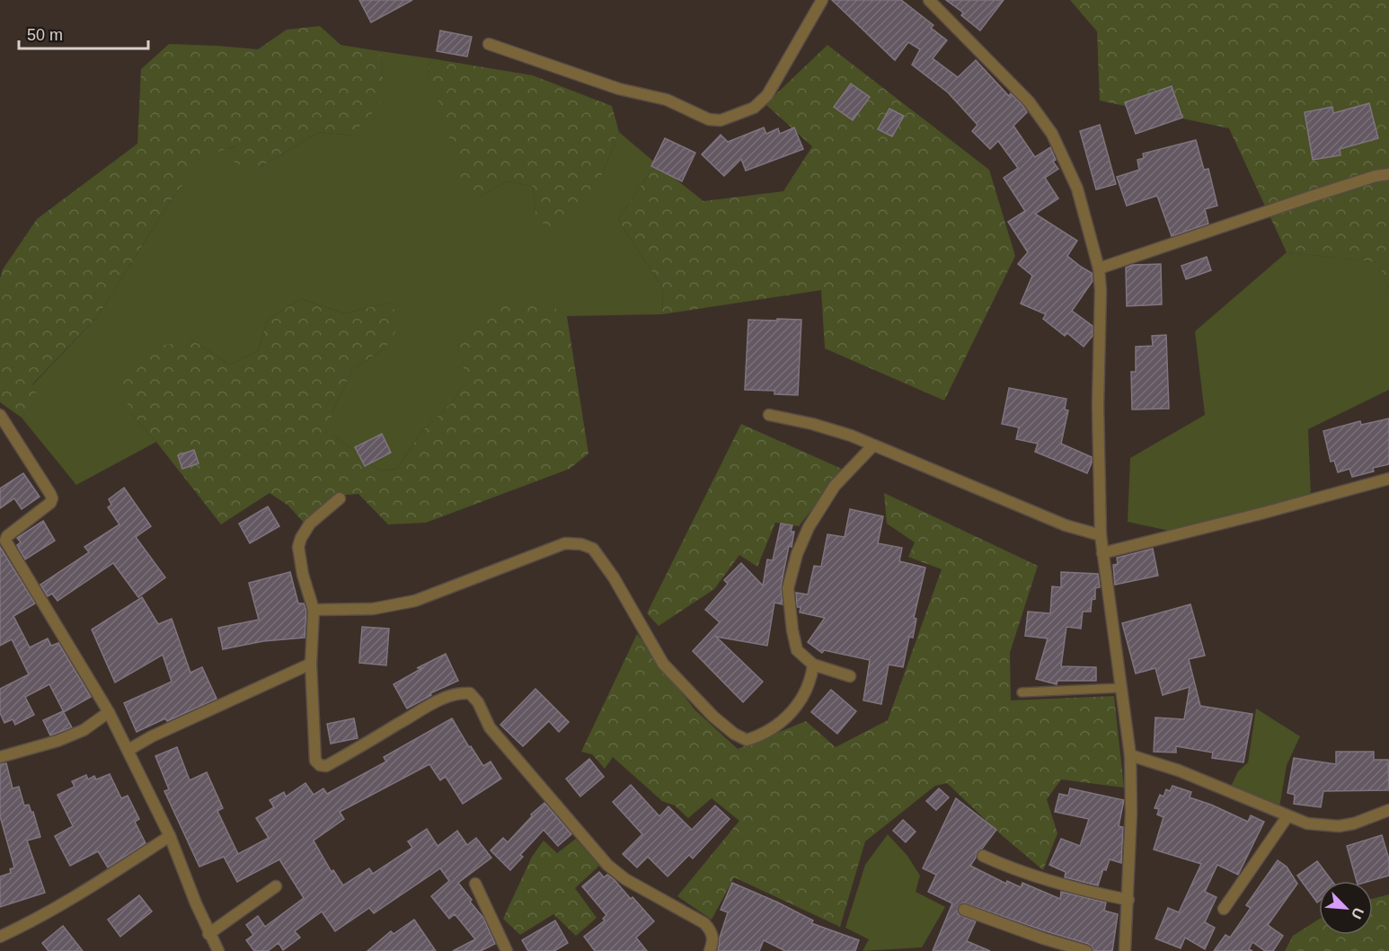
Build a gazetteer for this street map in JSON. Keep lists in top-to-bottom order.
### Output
{
  "scale_bar": "50 m",
  "north": "bottom right"
}
